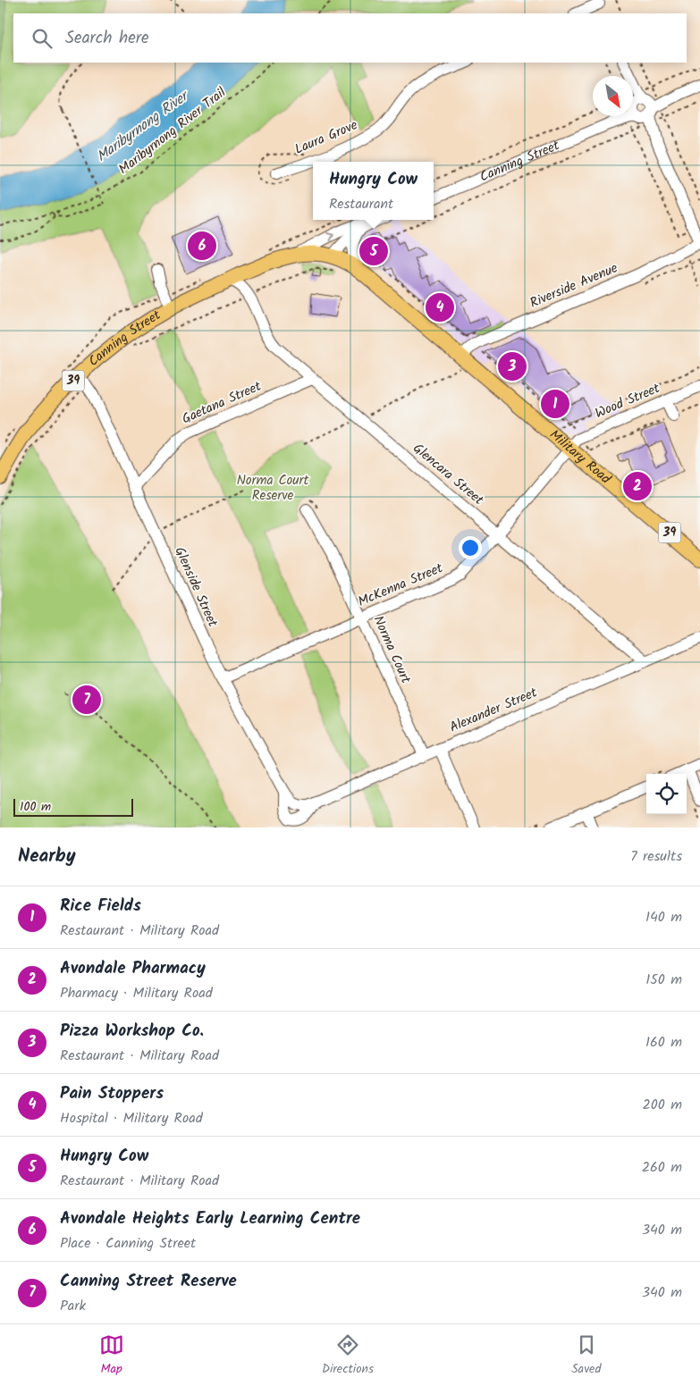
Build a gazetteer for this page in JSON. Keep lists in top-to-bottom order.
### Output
{
  "streets": {
    "main road": ["Canning Street", "39", "Military Road"],
    "street": [
      "Laura Grove",
      "Riverside Avenue",
      "Wood Street",
      "Gaetana Street",
      "Glencara Street",
      "McKenna Street",
      "Glenside Street",
      "Norma Court",
      "Alexander Street"
    ],
    "path": ["Maribyrnong River Trail"]
  },
  "crossings": [
    ["Canning Street", "Military Road"],
    ["Canning Street", "Glencara Street"],
    ["Canning Street", "Glenside Street"],
    ["Riverside Avenue", "Military Road"],
    ["Wood Street", "Military Road"],
    ["Wood Street", "McKenna Street"],
    ["Gaetana Street", "Glencara Street"],
    ["Gaetana Street", "Glenside Street"],
    ["Military Road", "McKenna Street"],
    ["Glencara Street", "McKenna Street"],
    ["Glencara Street", "Alexander Street"],
    ["McKenna Street", "Glenside Street"],
    ["McKenna Street", "Norma Court"],
    ["Glenside Street", "Alexander Street"],
    ["Norma Court", "Alexander Street"]
  ],
  "water": ["Maribyrnong River"],
  "parks": ["Norma Court Reserve"],
  "scale_bar": "100 m",
  "north": "bottom right",
  "page": {
    "search": "Search here",
    "popup": ["Hungry Cow", "Restaurant"],
    "pins": [
      "6",
      "5",
      "4",
      "3",
      "1",
      "2",
      "7"
    ],
    "scale": "100 m",
    "heading": ["Nearby", "7 results"],
    "list": [
      {
        "mark": "1",
        "name": "Rice Fields",
        "note": "Restaurant · Military Road",
        "value": "140 m"
      },
      {
        "mark": "2",
        "name": "Avondale Pharmacy",
        "note": "Pharmacy · Military Road",
        "value": "150 m"
      },
      {
        "mark": "3",
        "name": "Pizza Workshop Co.",
        "note": "Restaurant · Military Road",
        "value": "160 m"
      },
      {
        "mark": "4",
        "name": "Pain Stoppers",
        "note": "Hospital · Military Road",
        "value": "200 m"
      },
      {
        "mark": "5",
        "name": "Hungry Cow",
        "note": "Restaurant · Military Road",
        "value": "260 m"
      },
      {
        "mark": "6",
        "name": "Avondale Heights Early Learning Centre",
        "note": "Place · Canning Street",
        "value": "340 m"
      },
      {
        "mark": "7",
        "name": "Canning Street Reserve",
        "note": "Park",
        "value": "340 m"
      }
    ],
    "nav": ["Map", "Directions", "Saved"]
  }
}
